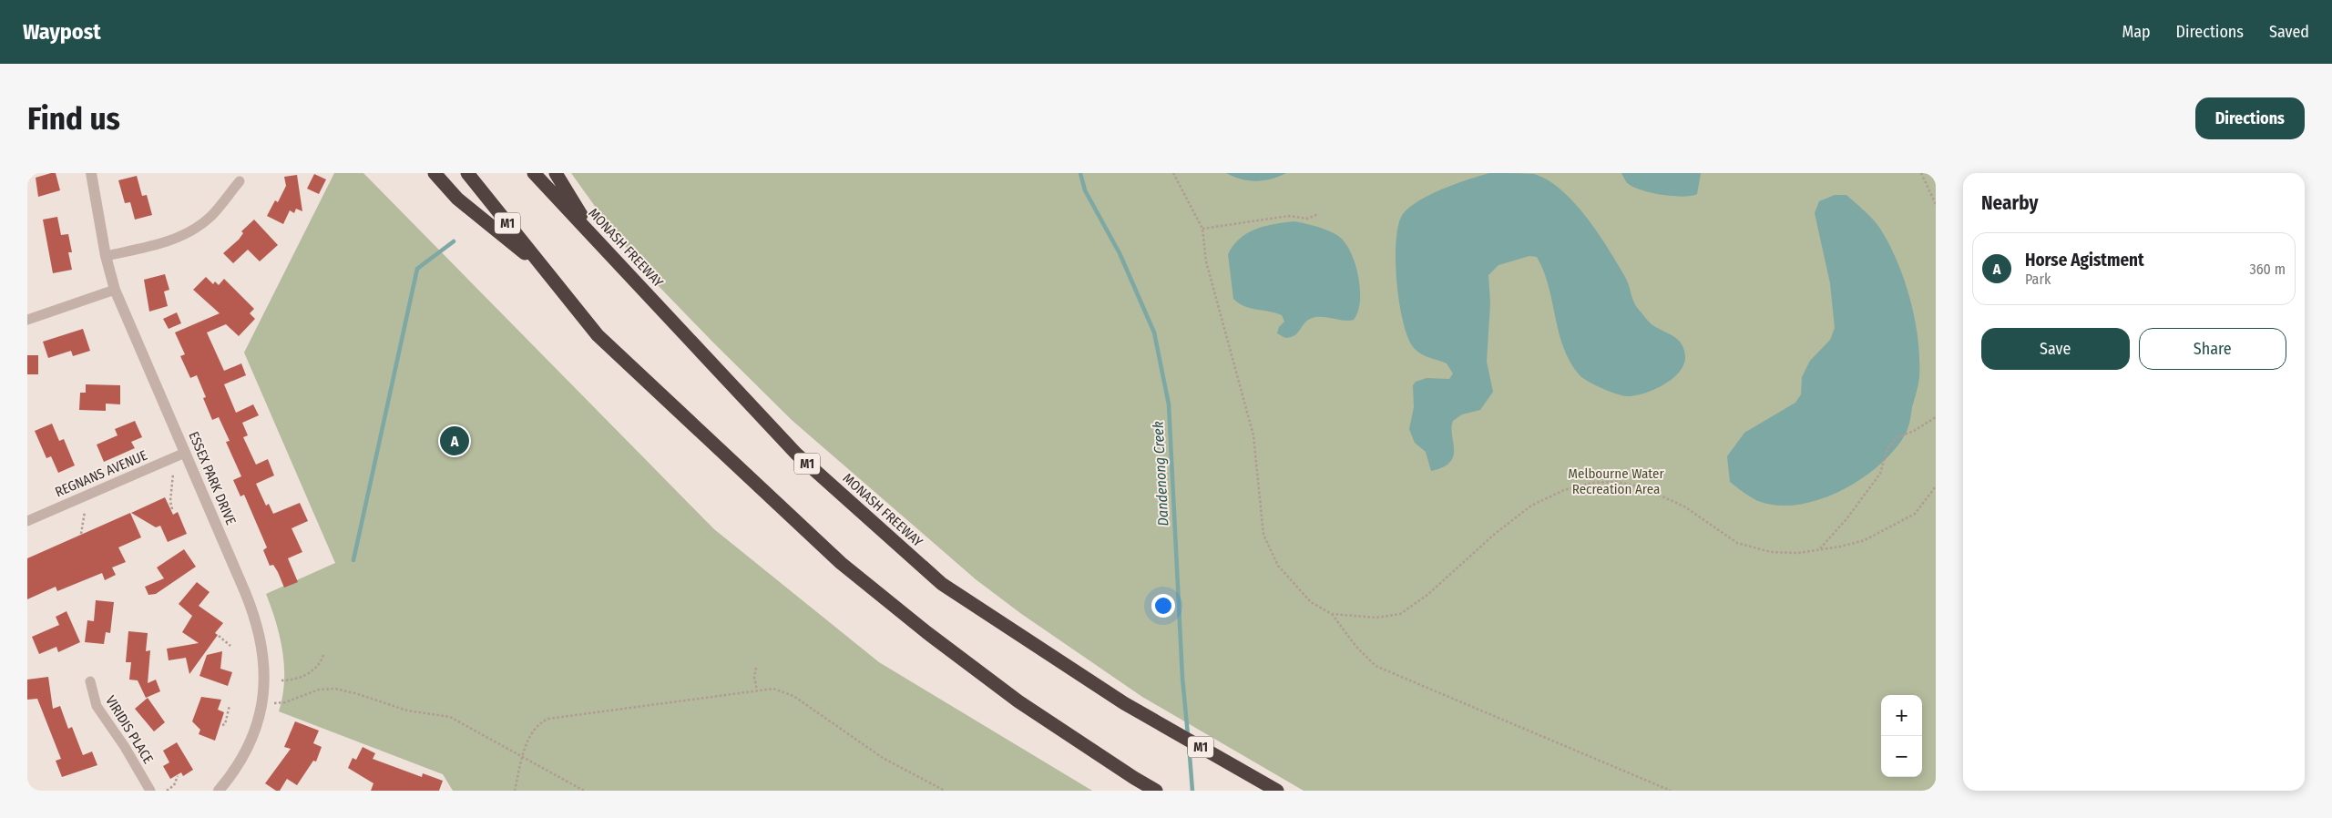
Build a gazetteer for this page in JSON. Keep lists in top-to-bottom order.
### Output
{
  "streets": {
    "highway": ["M1", "MONASH FREEWAY"],
    "street": ["REGNANS AVENUE", "ESSEX PARK DRIVE", "VIRIDIS PLACE"]
  },
  "crossings": [
    ["REGNANS AVENUE", "ESSEX PARK DRIVE"]
  ],
  "water": ["Dandenong Creek"],
  "parks": ["Melbourne Water Recreation Area"],
  "page": {
    "header": "Waypost",
    "nav": ["Map", "Directions", "Saved"],
    "buttons": [
      "Directions",
      ["Save", "Share"]
    ],
    "title": "Find us",
    "heading": "Nearby",
    "list": [
      {
        "mark": "A",
        "name": "Horse Agistment",
        "note": "Park",
        "value": "360 m"
      }
    ],
    "pins": "A",
    "map_buttons": ["+", "−"]
  }
}
